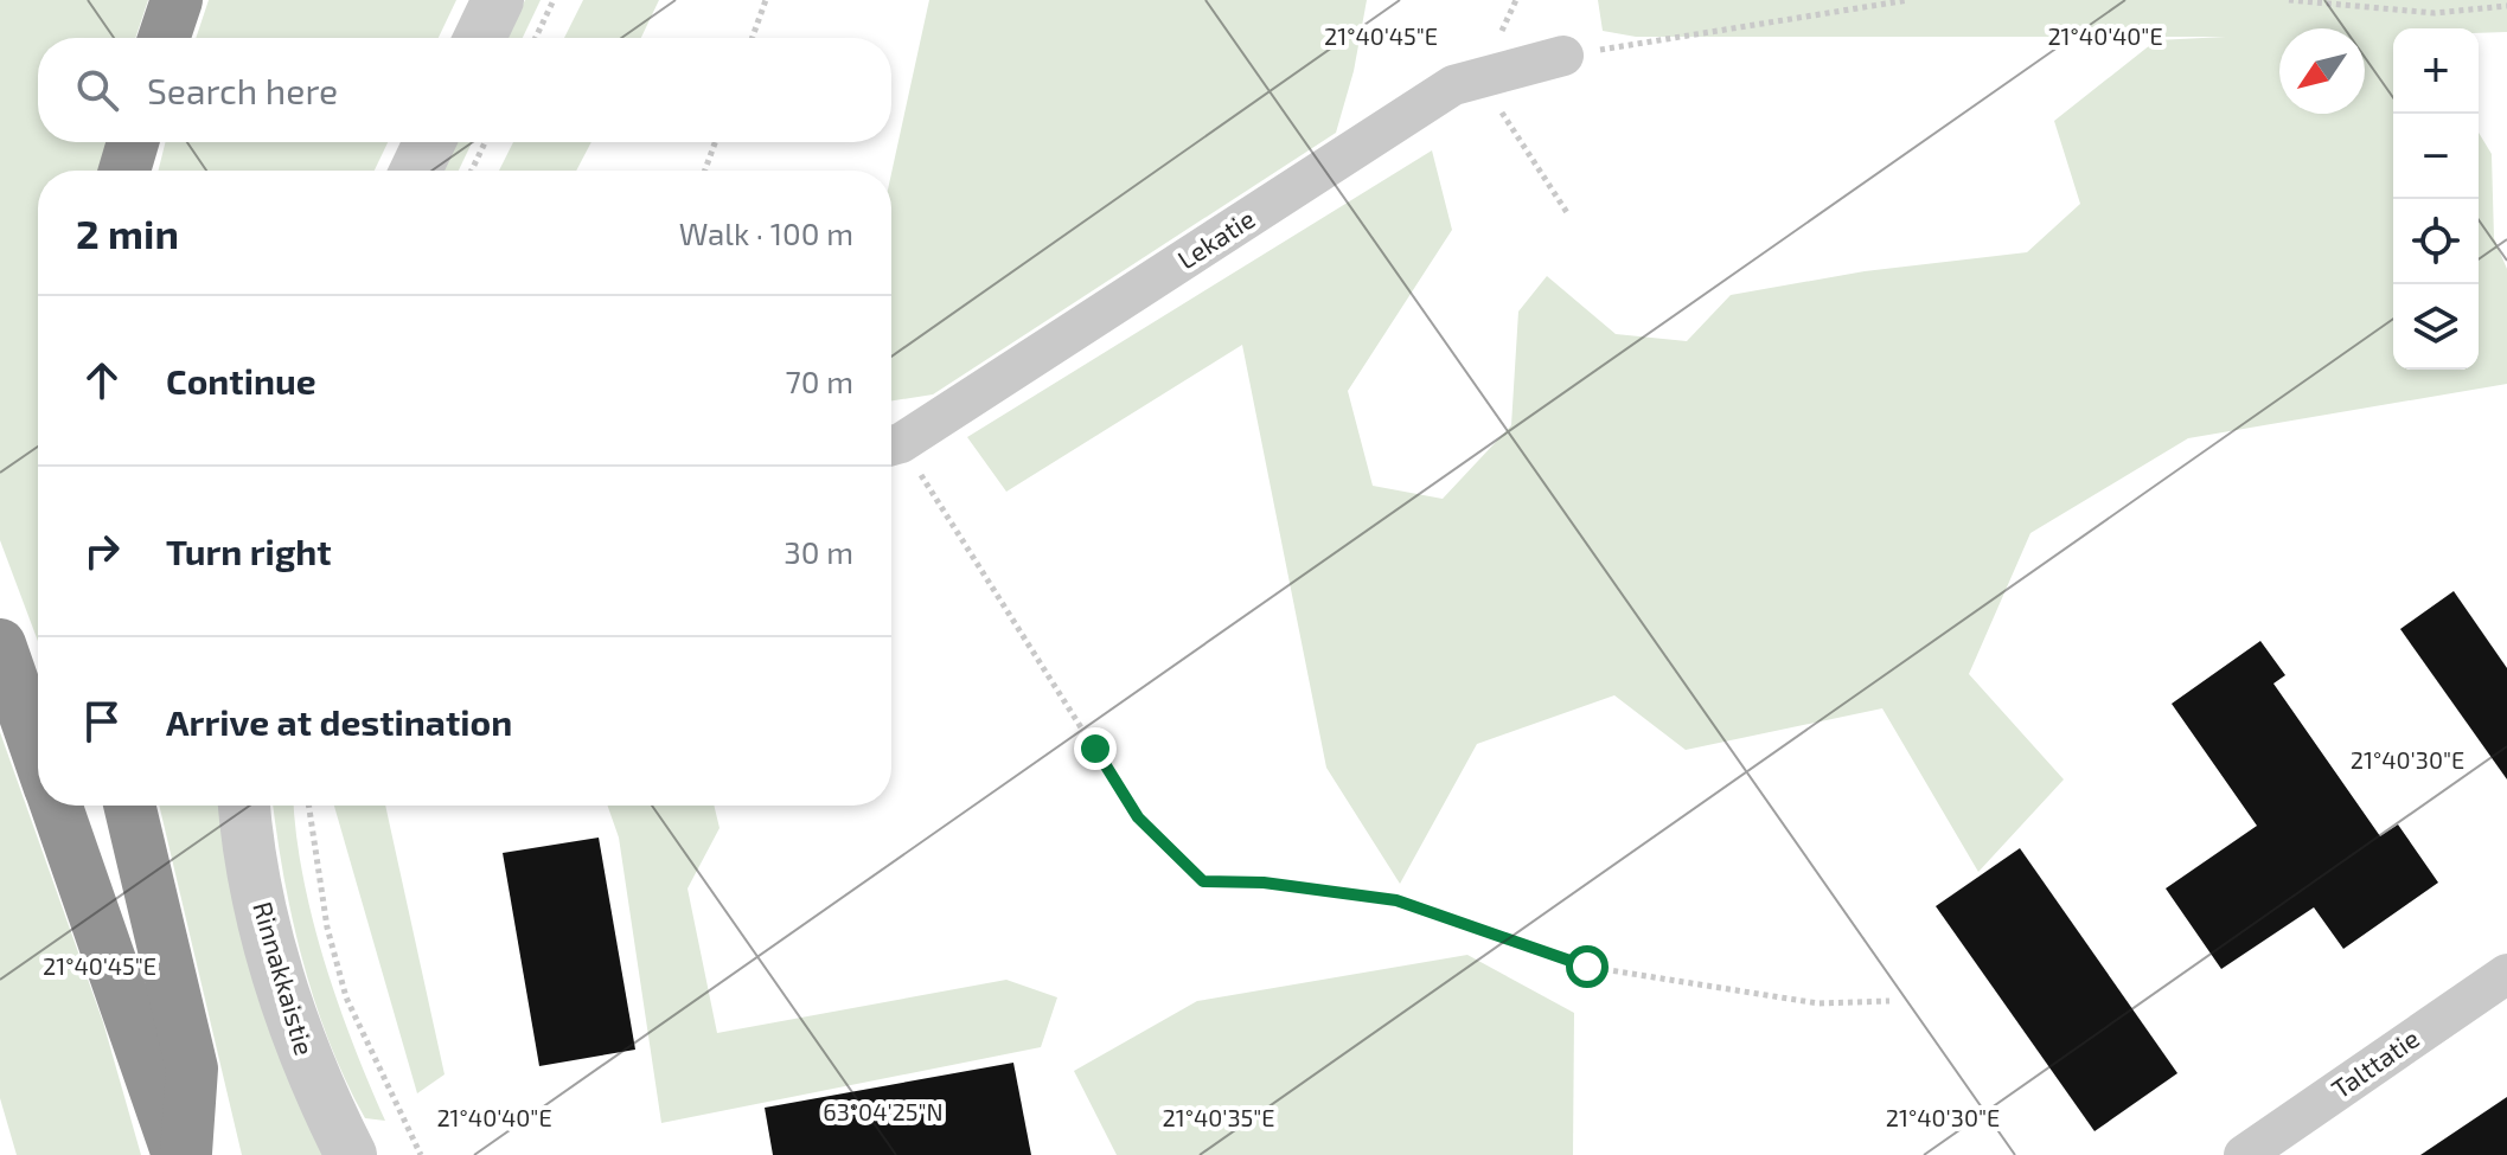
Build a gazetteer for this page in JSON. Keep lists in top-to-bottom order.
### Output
{
  "streets": {
    "street": ["Lekatie", "Rinnakkaistie", "Talttatie"]
  },
  "north": "bottom left",
  "page": {
    "map_buttons": ["+", "−"],
    "search": "Search here",
    "heading": ["2 min", "Walk · 100 m"],
    "list": [
      ["Continue", "70 m"],
      ["Turn right", "30 m"],
      "Arrive at destination"
    ]
  },
  "coordinates": [
    "21°40'45\"E",
    "21°40'40\"E",
    "21°40'30\"E",
    "63°04'25\"N",
    "21°40'35\"E"
  ]
}
